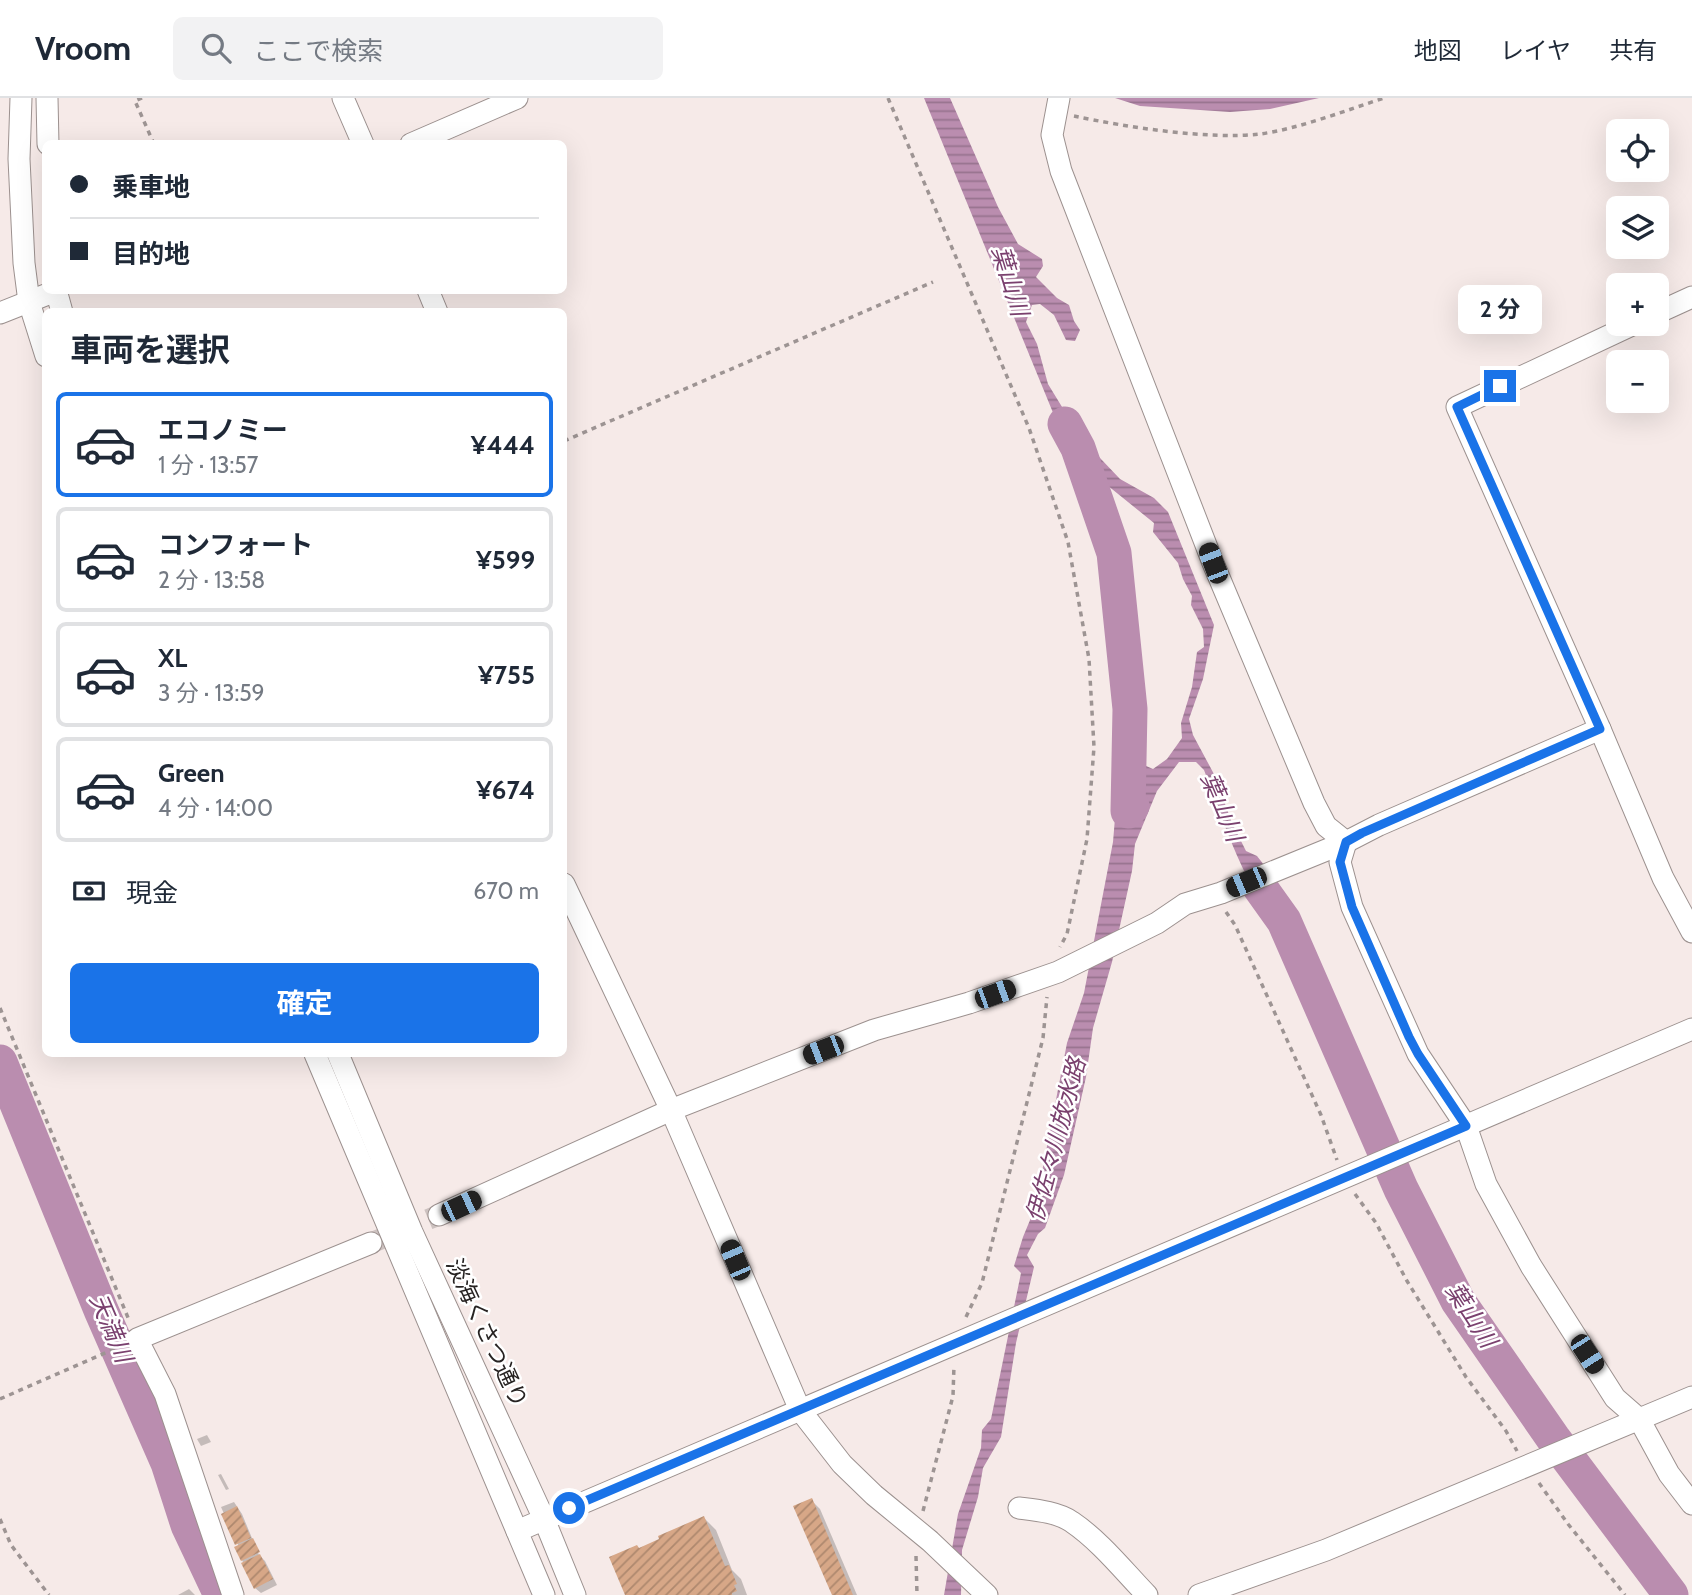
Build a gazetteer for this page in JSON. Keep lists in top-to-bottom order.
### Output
{
  "streets": {
    "street": ["淡海くさつ通り"]
  },
  "water": ["葉山川", "伊佐々川放水路", "天満川"],
  "page": {
    "header": "Vroom",
    "search": "ここで検索",
    "nav": ["地図", "レイヤ", "共有"],
    "map_buttons": ["+", "−"],
    "banner": ["乗車地", "目的地"],
    "bubble": "2 分",
    "heading": "車両を選択",
    "list": [
      {
        "name": "エコノミー",
        "note": "1 分 · 13:57",
        "value": "¥444"
      },
      {
        "name": "コンフォート",
        "note": "2 分 · 13:58",
        "value": "¥599"
      },
      {
        "name": "XL",
        "note": "3 分 · 13:59",
        "value": "¥755"
      },
      {
        "name": "Green",
        "note": "4 分 · 14:00",
        "value": "¥674"
      }
    ],
    "pay": ["現金", "670 m"],
    "buttons": "確定"
  }
}
